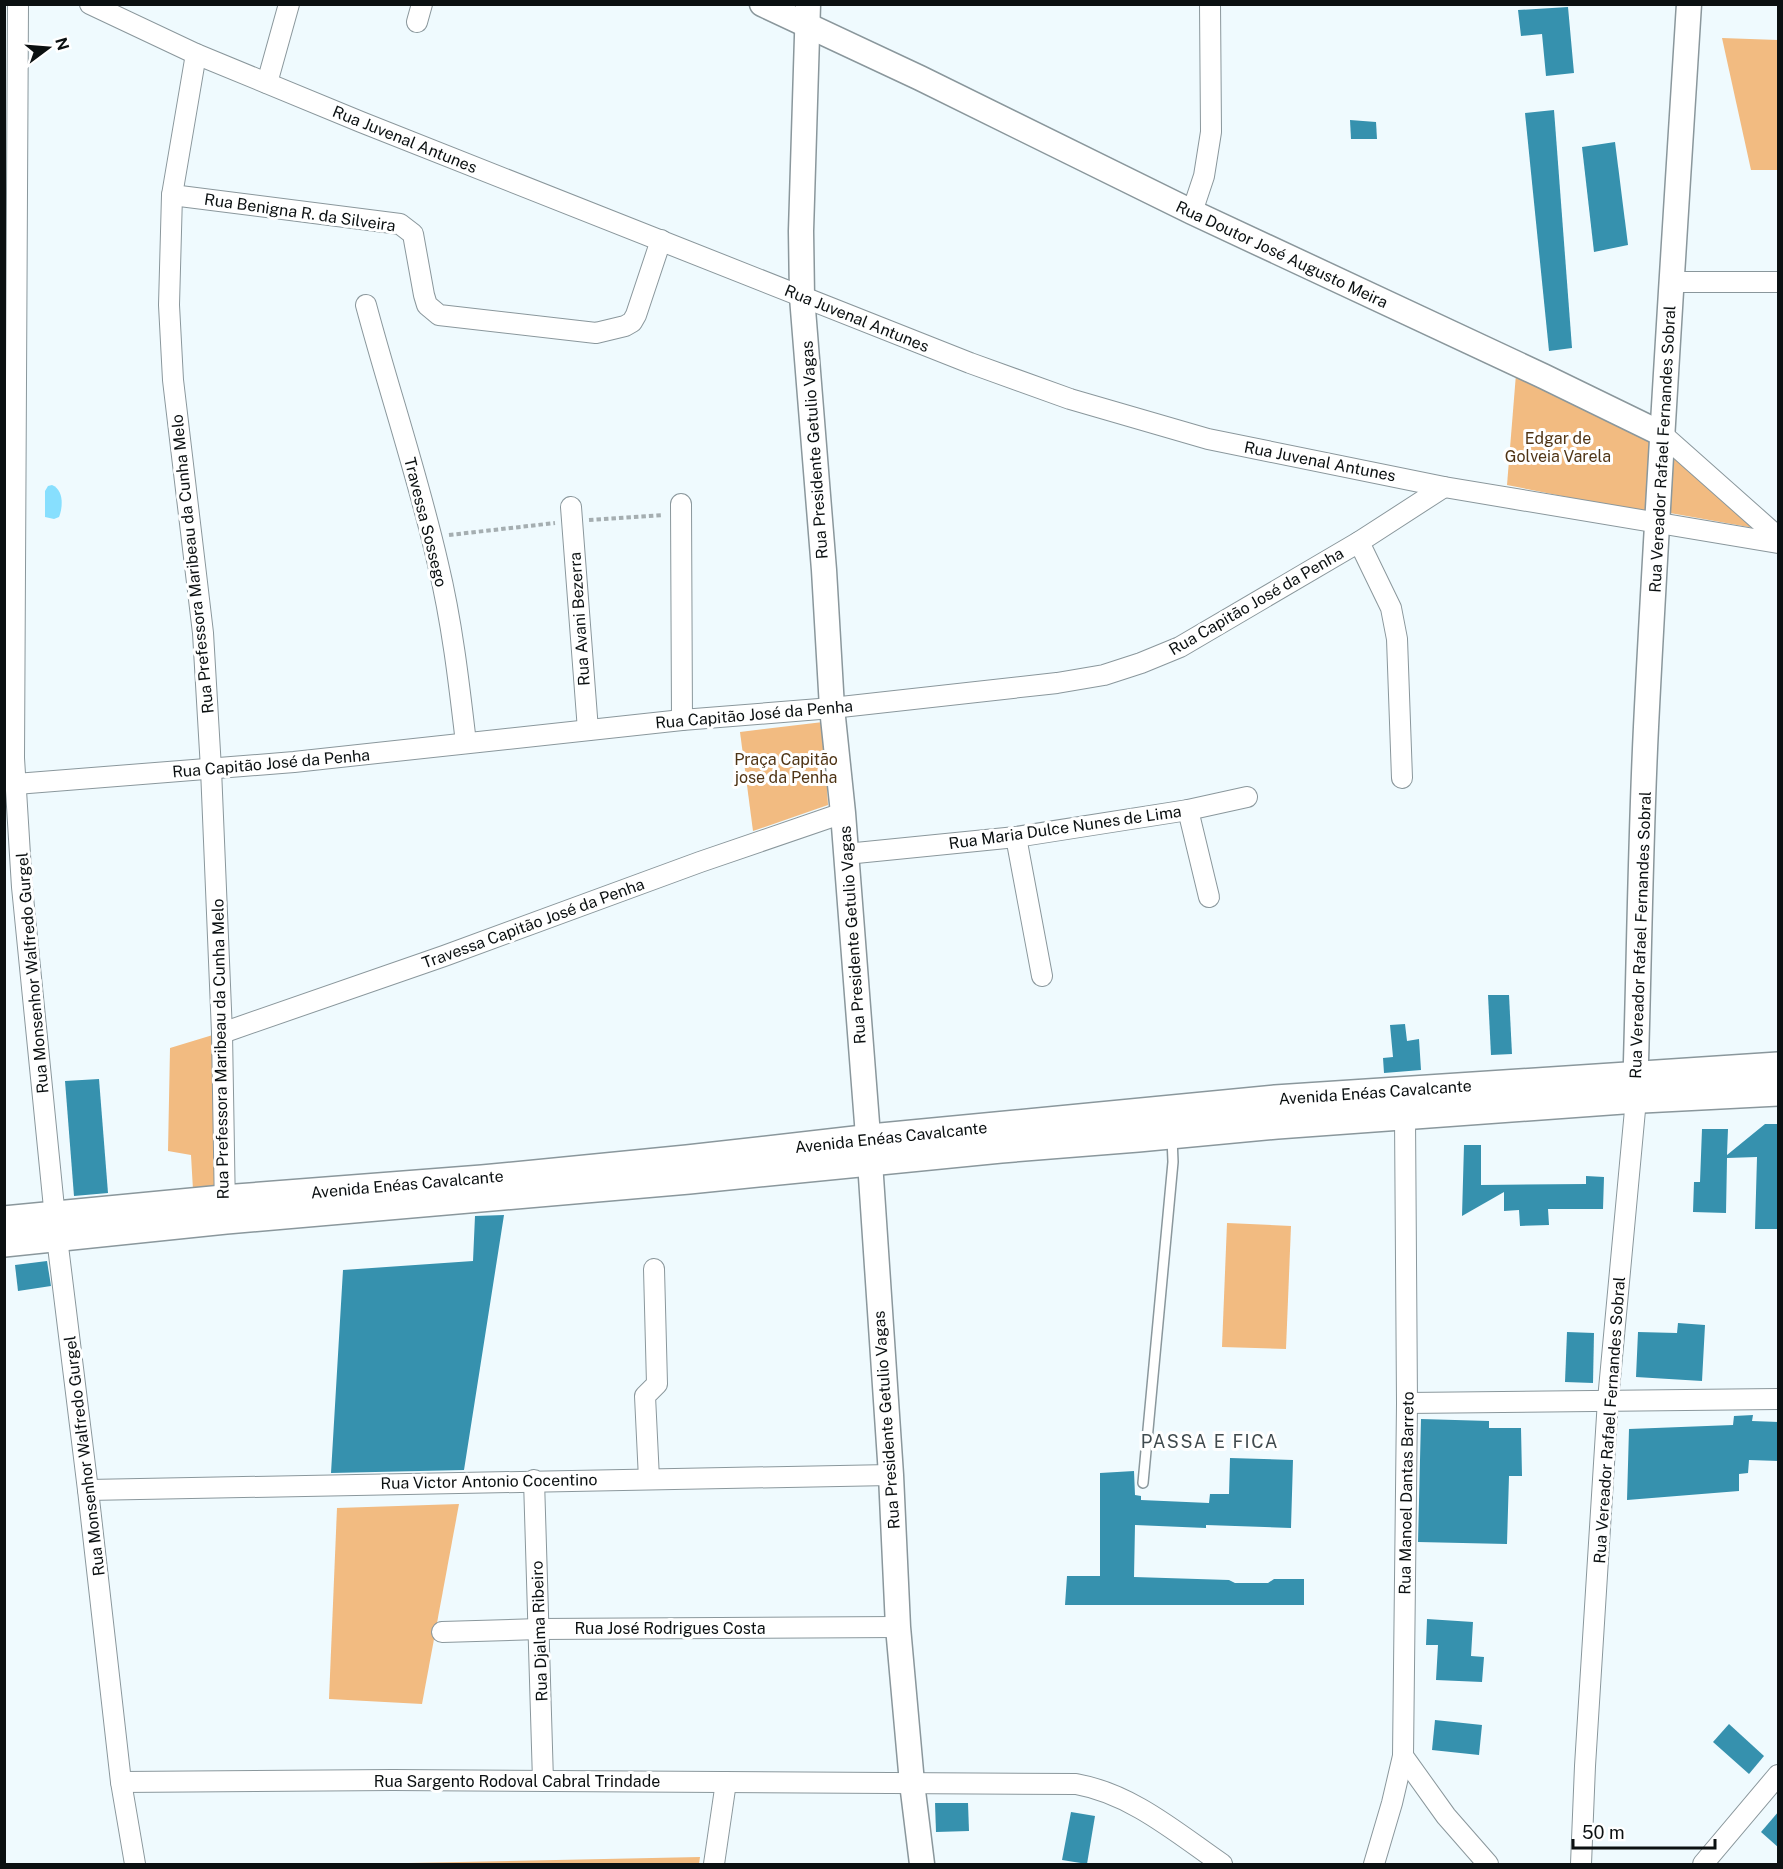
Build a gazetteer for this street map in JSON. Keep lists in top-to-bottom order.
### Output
{
  "streets": {
    "main road": ["Avenida Enéas Cavalcante"],
    "street": [
      "Rua Juvenal Antunes",
      "Rua Benigna R. da Silveira",
      "Rua Doutor José Augusto Meira",
      "Rua Vereador Rafael Fernandes Sobral",
      "Rua Presidente Getulio Vagas",
      "Travessa Sossego",
      "Rua Prefessora Maribeau da Cunha Melo",
      "Rua Capitão José da Penha",
      "Rua Avani Bezerra",
      "Rua Maria Dulce Nunes de Lima",
      "Travessa Capitão José da Penha",
      "Rua Monsenhor Walfredo Gurgel",
      "Rua Victor Antonio Cocentino",
      "Rua Manoel Dantas Barreto",
      "Rua José Rodrigues Costa",
      "Rua Djalma Ribeiro",
      "Rua Sargento Rodoval Cabral Trindade"
    ]
  },
  "crossings": [
    ["Rua Juvenal Antunes", "Rua Benigna R. da Silveira"],
    ["Rua Juvenal Antunes", "Rua Vereador Rafael Fernandes Sobral"],
    ["Rua Juvenal Antunes", "Rua Presidente Getulio Vagas"],
    ["Rua Juvenal Antunes", "Rua Prefessora Maribeau da Cunha Melo"],
    ["Rua Juvenal Antunes", "Rua Capitão José da Penha"],
    ["Rua Benigna R. da Silveira", "Rua Prefessora Maribeau da Cunha Melo"],
    ["Rua Doutor José Augusto Meira", "Rua Vereador Rafael Fernandes Sobral"],
    ["Rua Doutor José Augusto Meira", "Rua Presidente Getulio Vagas"],
    ["Rua Vereador Rafael Fernandes Sobral", "Avenida Enéas Cavalcante"],
    ["Rua Presidente Getulio Vagas", "Rua Capitão José da Penha"],
    ["Rua Presidente Getulio Vagas", "Rua Maria Dulce Nunes de Lima"],
    ["Rua Presidente Getulio Vagas", "Travessa Capitão José da Penha"],
    ["Rua Presidente Getulio Vagas", "Avenida Enéas Cavalcante"],
    ["Rua Presidente Getulio Vagas", "Rua Victor Antonio Cocentino"],
    ["Rua Presidente Getulio Vagas", "Rua José Rodrigues Costa"],
    ["Rua Presidente Getulio Vagas", "Rua Sargento Rodoval Cabral Trindade"],
    ["Travessa Sossego", "Rua Capitão José da Penha"],
    ["Rua Prefessora Maribeau da Cunha Melo", "Rua Capitão José da Penha"],
    ["Rua Prefessora Maribeau da Cunha Melo", "Travessa Capitão José da Penha"],
    ["Rua Prefessora Maribeau da Cunha Melo", "Avenida Enéas Cavalcante"],
    ["Rua Capitão José da Penha", "Rua Avani Bezerra"],
    ["Rua Capitão José da Penha", "Rua Monsenhor Walfredo Gurgel"],
    ["Rua Monsenhor Walfredo Gurgel", "Avenida Enéas Cavalcante"],
    ["Rua Monsenhor Walfredo Gurgel", "Rua Victor Antonio Cocentino"],
    ["Rua Monsenhor Walfredo Gurgel", "Rua Sargento Rodoval Cabral Trindade"],
    ["Avenida Enéas Cavalcante", "Rua Manoel Dantas Barreto"],
    ["Rua Victor Antonio Cocentino", "Rua Djalma Ribeiro"],
    ["Rua José Rodrigues Costa", "Rua Djalma Ribeiro"],
    ["Rua Djalma Ribeiro", "Rua Sargento Rodoval Cabral Trindade"]
  ],
  "districts": ["PASSA E FICA"],
  "parks": ["Edgar de Golveia Varela", "Praça Capitão jose da Penha"],
  "scale_bar": "50 m",
  "north": "right"
}
